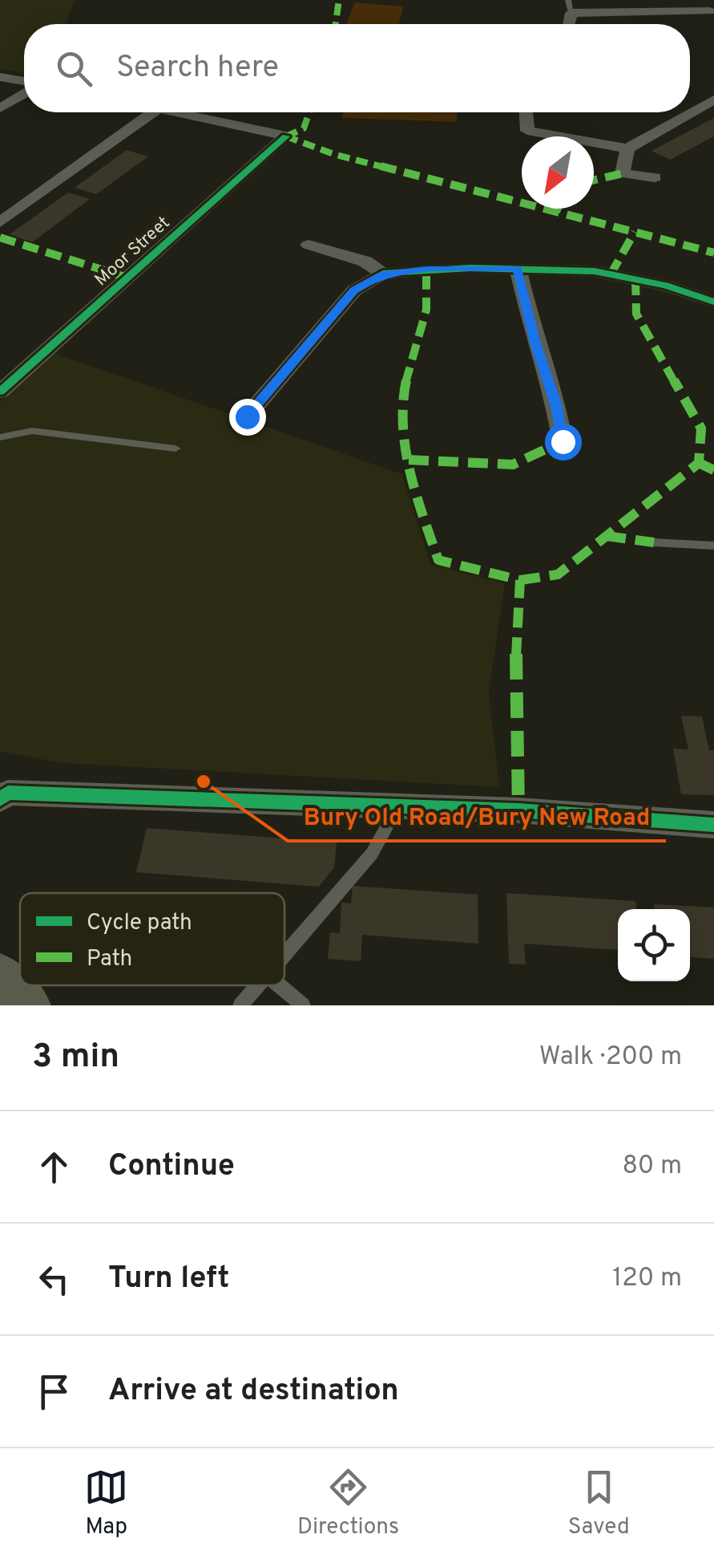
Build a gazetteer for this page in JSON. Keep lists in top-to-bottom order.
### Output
{
  "streets": {
    "street": ["Moor Street"]
  },
  "places": ["Bury Old Road/Bury New Road"],
  "legend": ["Cycle path", "Path"],
  "north": "bottom left",
  "page": {
    "search": "Search here",
    "heading": ["3 min", "Walk · 200 m"],
    "list": [
      ["Continue", "80 m"],
      ["Turn left", "120 m"],
      "Arrive at destination"
    ],
    "nav": ["Map", "Directions", "Saved"]
  }
}
